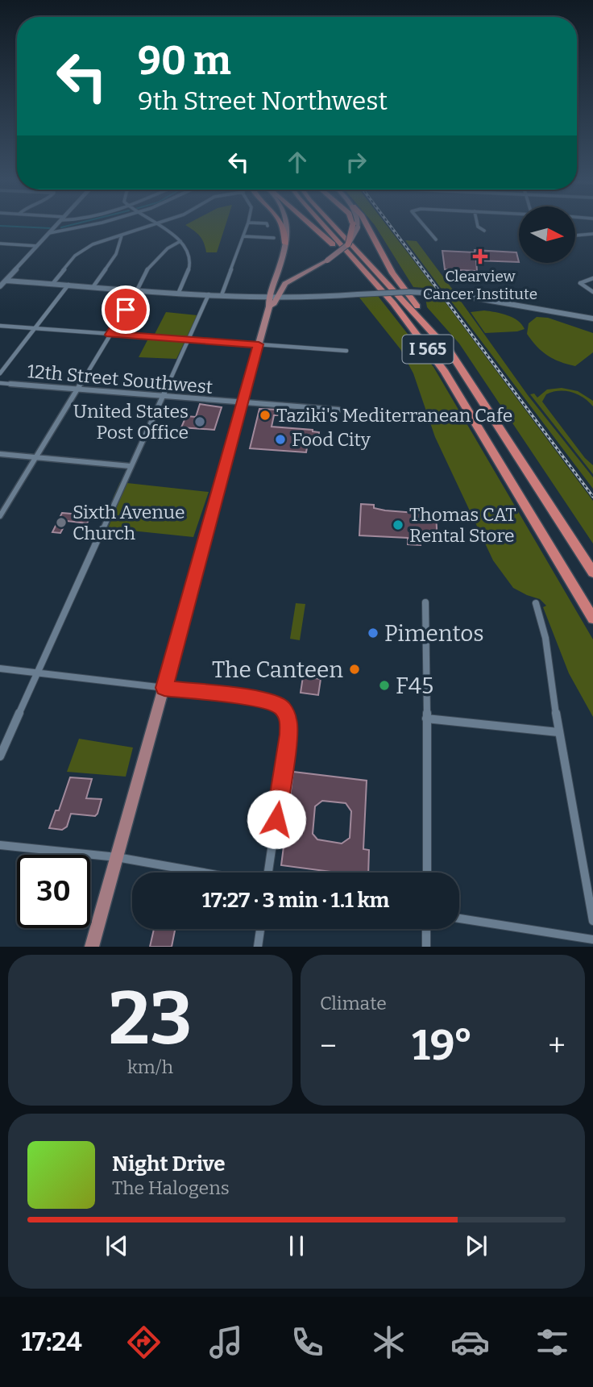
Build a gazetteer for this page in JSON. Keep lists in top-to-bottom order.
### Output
{
  "streets": {
    "highway": ["I 565"],
    "street": ["12th Street Southwest"]
  },
  "places": {
    "health": ["Clearview Cancer Institute"],
    "other": [
      "Taziki's Mediterranean Cafe",
      "United States Post Office",
      "Food City",
      "Sixth Avenue Church",
      "Thomas CAT Rental Store",
      "Pimentos",
      "The Canteen",
      "F45"
    ]
  },
  "north": "right",
  "page": {
    "turn": ["90 m", "9th Street Northwest"],
    "limit": "30",
    "trip": "17:27 · 3 min · 1.1 km",
    "tile": [
      ["23", "km/h"],
      "Climate"
    ],
    "heat": ["−", "19°", "+"],
    "song": ["Night Drive", "The Halogens"],
    "tabs": "17:24"
  }
}
